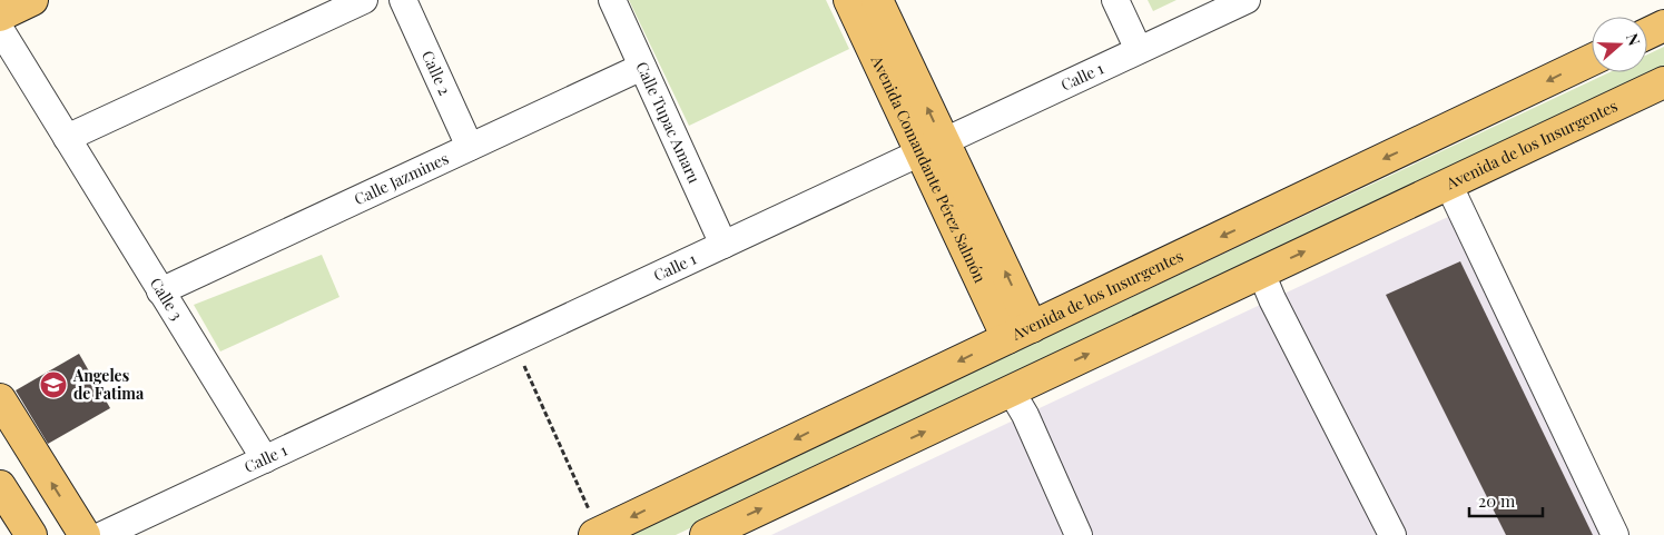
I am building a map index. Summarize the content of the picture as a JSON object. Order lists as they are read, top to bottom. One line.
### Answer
{"streets":{"main road":["Avenida de los Insurgentes","Avenida Comandante Pérez Salmón"],"street":["Calle 2","Calle 1","Calle Tupac Amaru","Calle Jazmines","Calle 3"]},"crossings":[["Calle 2","Calle Jazmines"],["Calle 1","Calle Tupac Amaru"],["Calle 1","Avenida Comandante Pérez Salmón"],["Calle 1","Calle 3"],["Calle Tupac Amaru","Calle Jazmines"],["Avenida de los Insurgentes","Avenida Comandante Pérez Salmón"],["Calle Jazmines","Calle 3"]],"places":{"school or university":["Angeles de Fatima"]},"scale_bar":"20 m","north":"right"}
